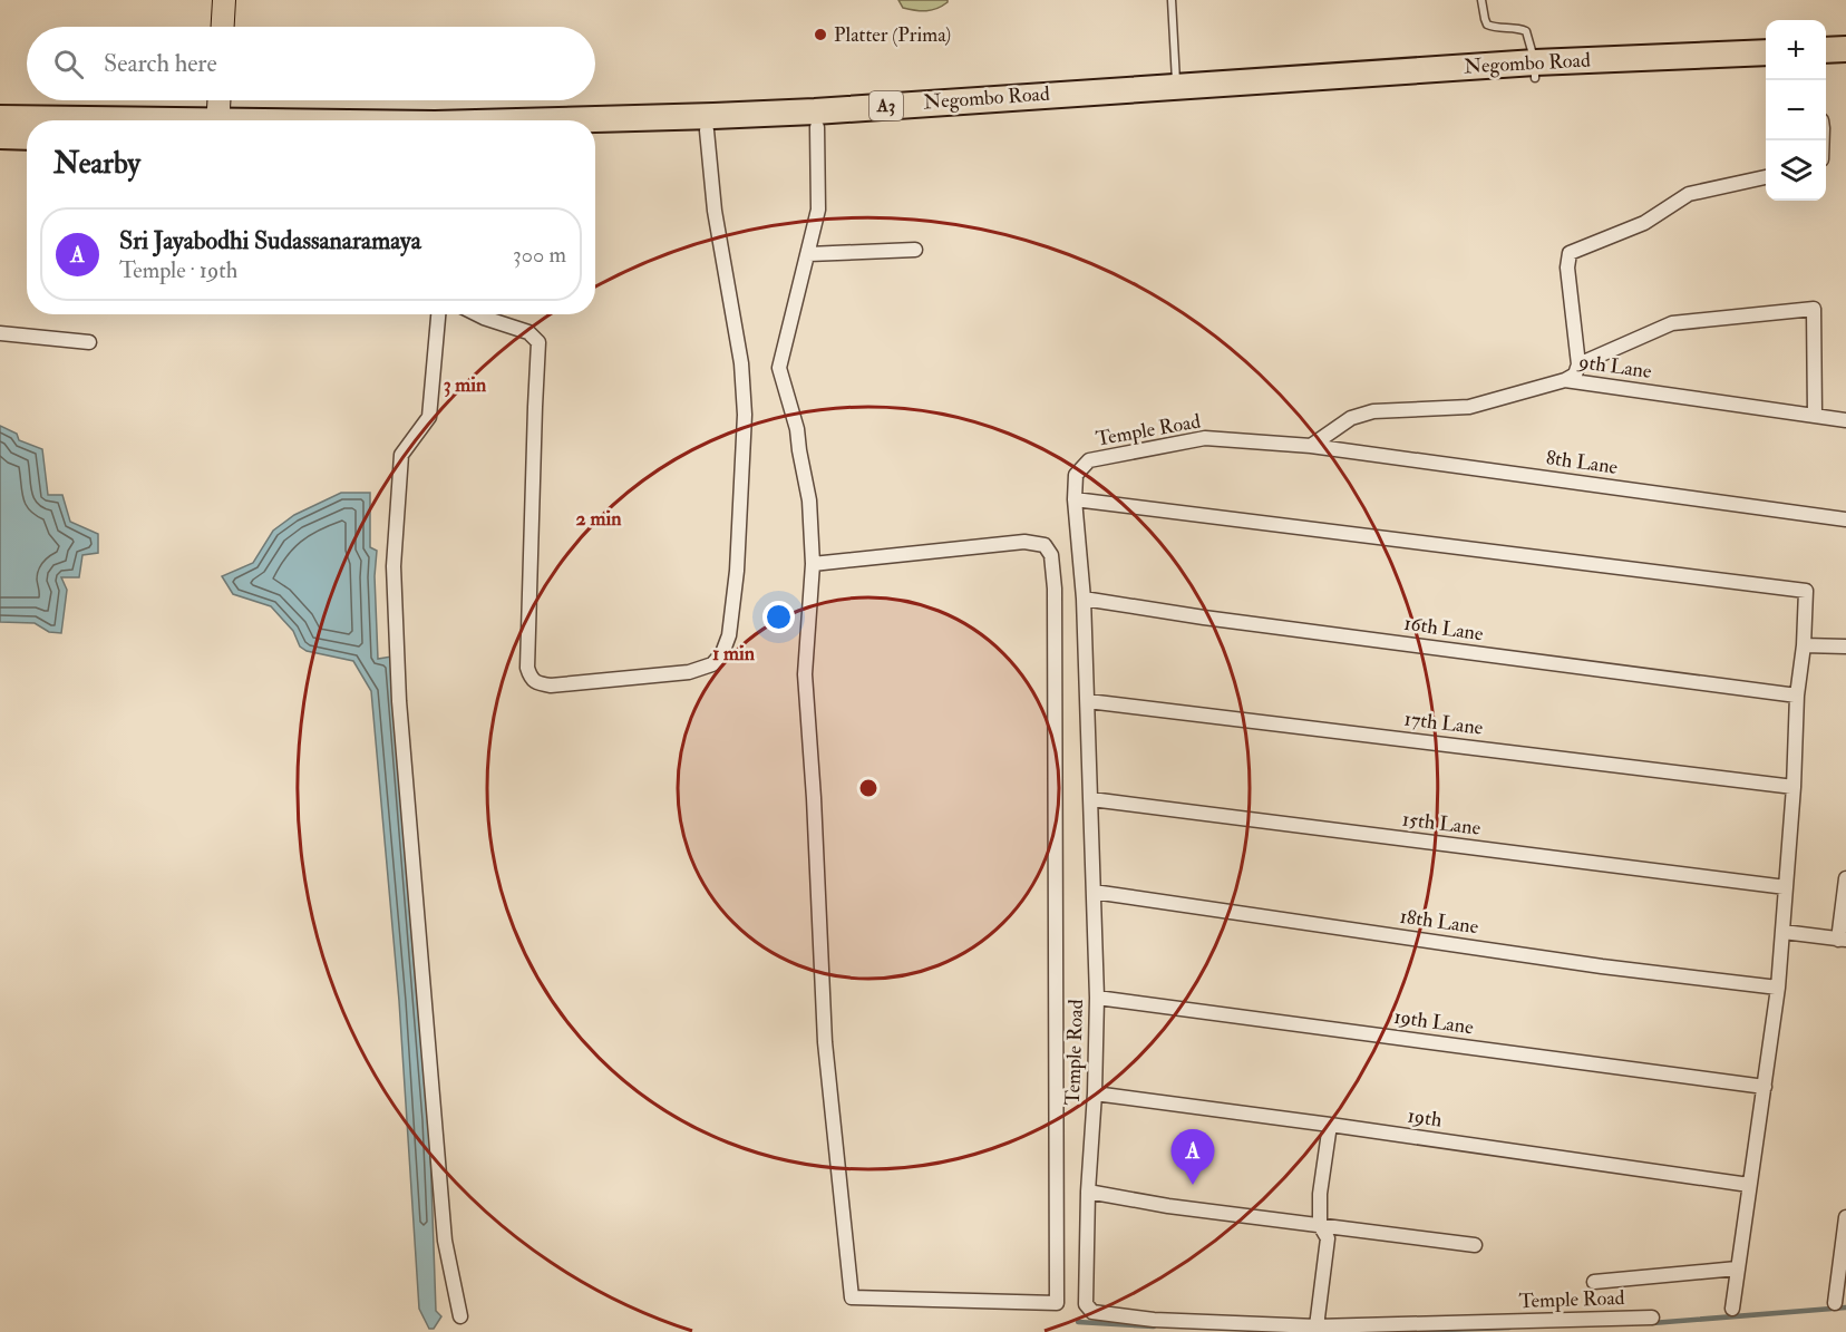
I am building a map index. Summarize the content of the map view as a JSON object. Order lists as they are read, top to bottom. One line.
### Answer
{"streets":{"highway":["Negombo Road","A3"],"street":["9th Lane","Temple Road","8th Lane","16th Lane","17th Lane","15th Lane","18th Lane","19th Lane","19th"]},"crossings":[["9th Lane","Temple Road"],["9th Lane","8th Lane"],["Temple Road","8th Lane"],["Temple Road","16th Lane"],["Temple Road","17th Lane"],["Temple Road","15th Lane"],["Temple Road","18th Lane"],["Temple Road","19th Lane"],["Temple Road","19th"]],"places":["Platter (Prima)"],"page":{"map_buttons":["+","−"],"search":"Search here","heading":"Nearby","list":[{"mark":"A","name":"Sri Jayabodhi Sudassanaramaya","note":"Temple · 19th","value":"300 m"}],"pins":"A"},"rings":["3 min","2 min","1 min"]}
